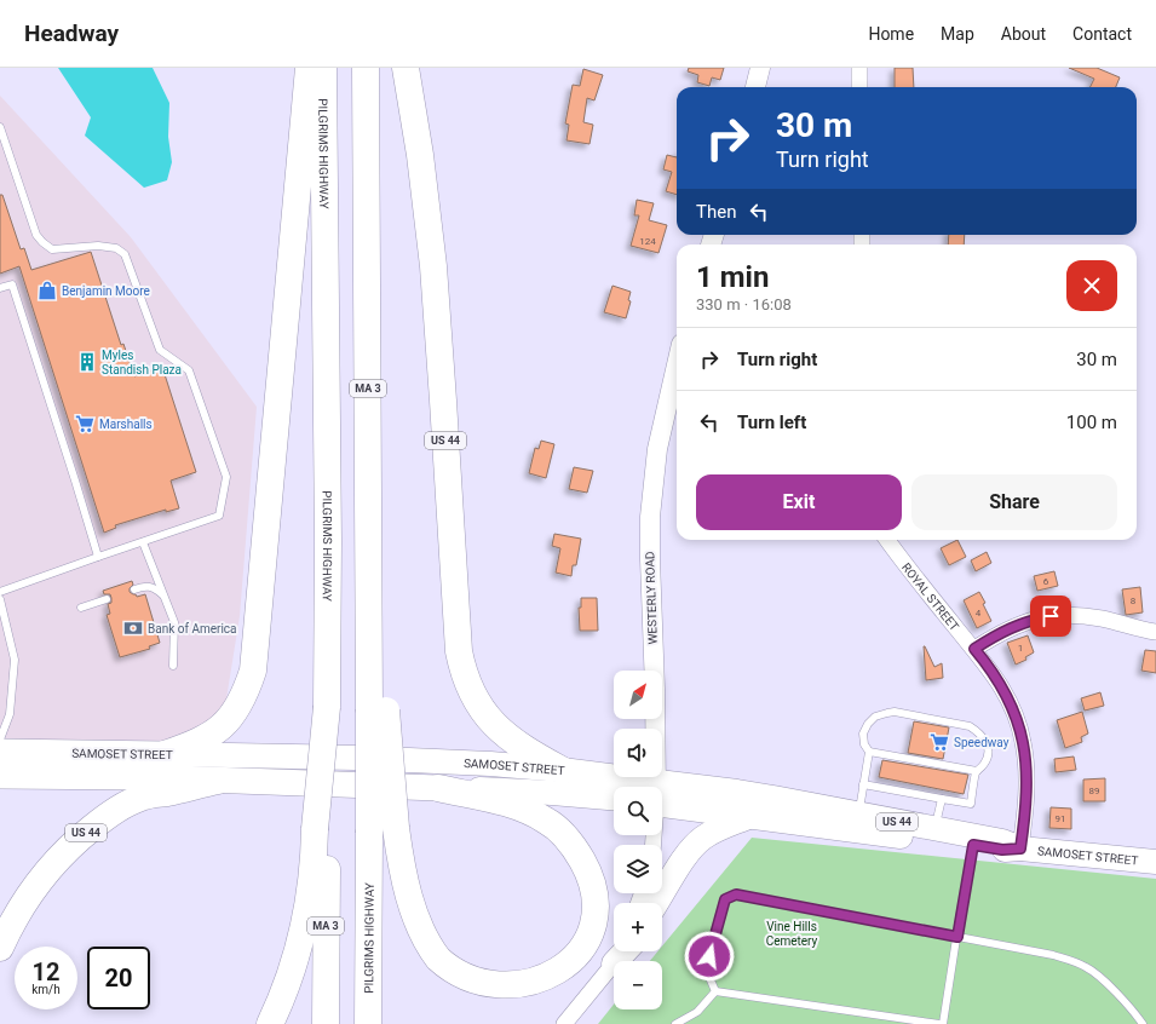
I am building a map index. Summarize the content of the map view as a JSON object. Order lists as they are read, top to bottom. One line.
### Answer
{"streets":{"highway":["PILGRIMS HIGHWAY","MA 3","US 44","SAMOSET STREET"],"street":["ROYAL STREET","WESTERLY ROAD"]},"crossings":[["PILGRIMS HIGHWAY","MA 3"],["US 44","SAMOSET STREET"],["ROYAL STREET","SAMOSET STREET"]],"parks":["Vine Hills Cemetery"],"places":{"shop":["Benjamin Moore"],"building":["Myles Standish Plaza"],"supermarket":["Marshalls","Speedway"],"bank":["Bank of America"]},"house_numbers":["124","6","8","4","1","89","91"],"north":"top right","page":{"header":"Headway","nav":["Home","Map","About","Contact"],"turn":["30 m","Turn right"],"then":"Then","heading":["1 min","330 m · 16:08"],"list":[{"name":"Turn right","value":"30 m"},{"name":"Turn left","value":"100 m"}],"buttons":["Exit","Share"],"map_buttons":["+","−"],"speed":"12 km/h","limit":"20"}}
